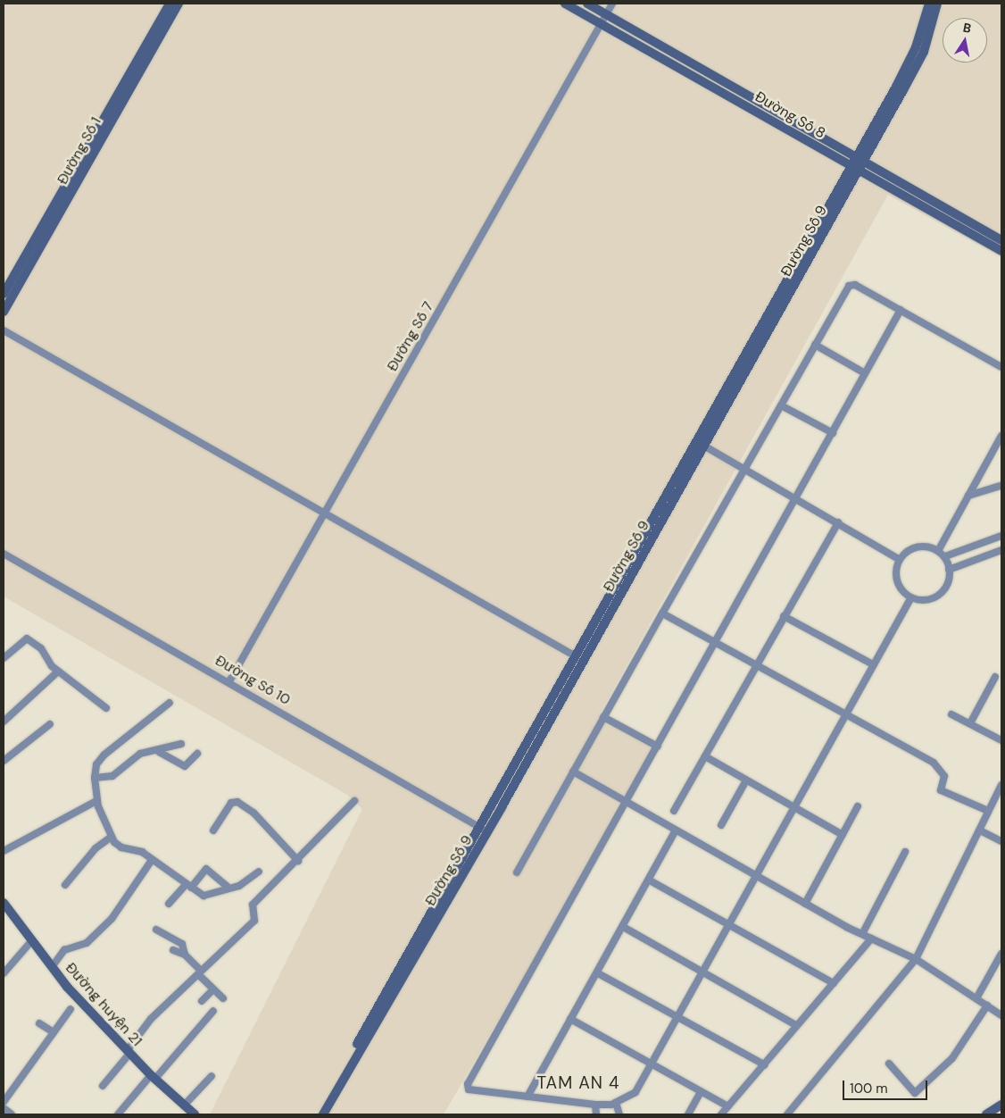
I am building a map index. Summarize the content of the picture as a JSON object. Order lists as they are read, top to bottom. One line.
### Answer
{"streets":{"street":["Đường Số 8","Đường Số 1","Đường Số 9","Đường Số 7","Đường Số 10","Đường huyện 21"]},"crossings":[["Đường Số 8","Đường Số 9"],["Đường Số 8","Đường Số 7"],["Đường Số 9","Đường Số 10"],["Đường Số 7","Đường Số 10"]],"districts":["TAM AN 4"],"scale_bar":"100 m","north":"top"}
